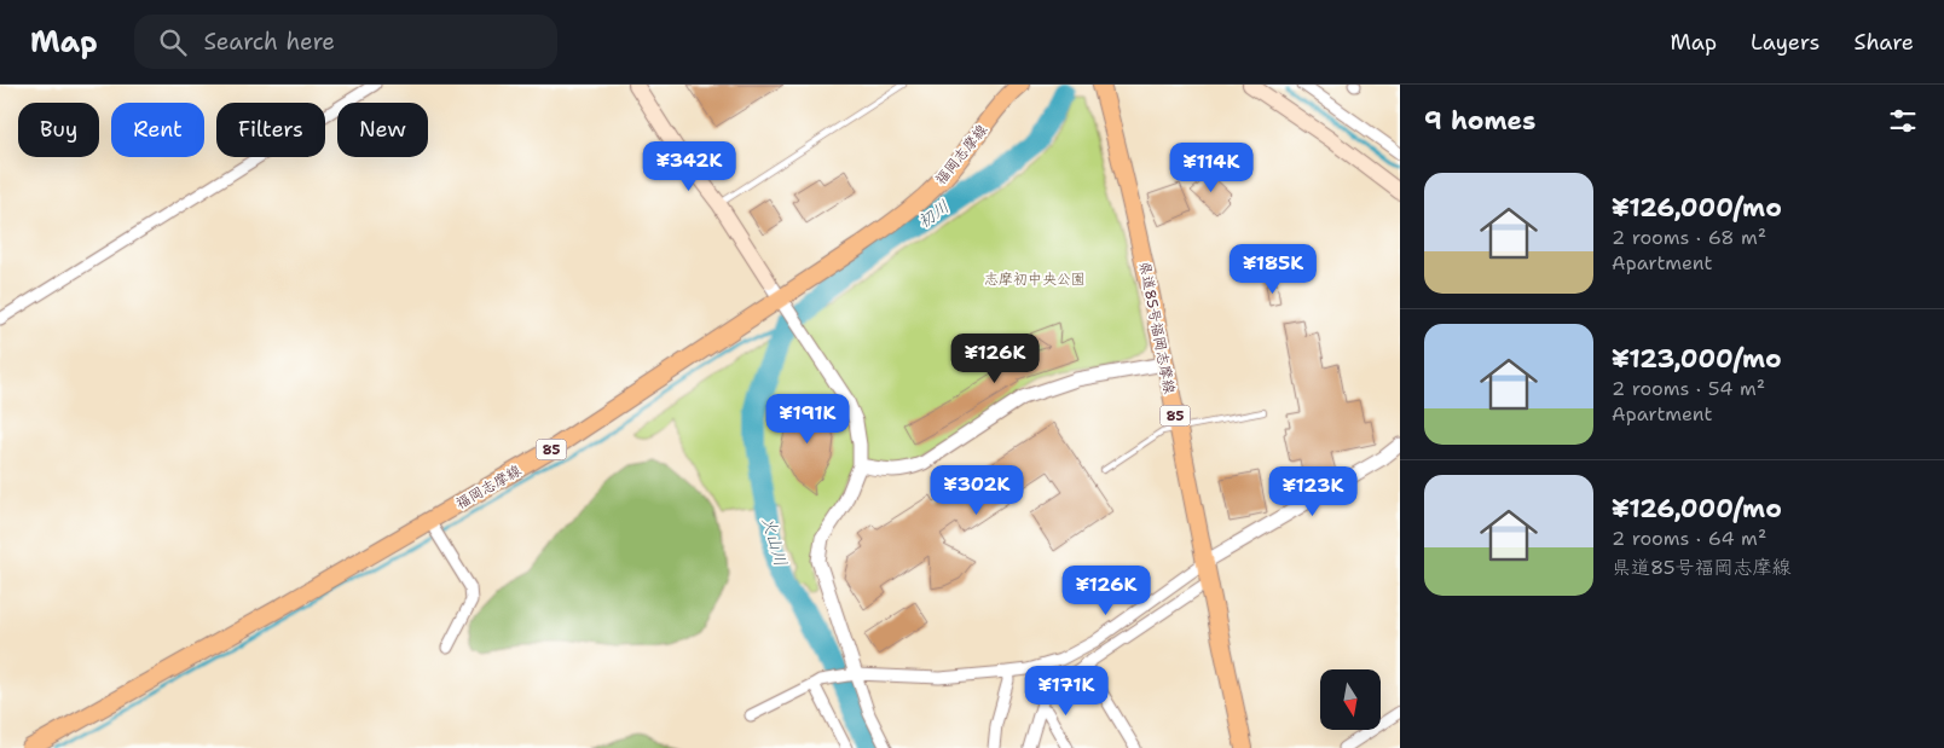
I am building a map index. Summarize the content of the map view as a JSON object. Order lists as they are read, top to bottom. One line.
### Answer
{"streets":{"main road":["福岡志摩線","県道85号福岡志摩線","85"]},"water":["初川","火山川"],"parks":["志摩初中央公園"],"north":"bottom","page":{"header":"Map","search":"Search here","nav":["Map","Layers","Share"],"heading":"9 homes","chip":["Buy","Rent","Filters","New"],"price":["¥342K","¥114K","¥185K","¥126K","¥191K","¥302K","¥123K","¥126K","¥171K"],"list":[{"name":"¥126,000/mo","note":"2 rooms · 68 m² · Apartment"},{"name":"¥123,000/mo","note":"2 rooms · 54 m² · Apartment"},{"name":"¥126,000/mo","note":"2 rooms · 64 m² · 県道85号福岡志摩線"}]}}
